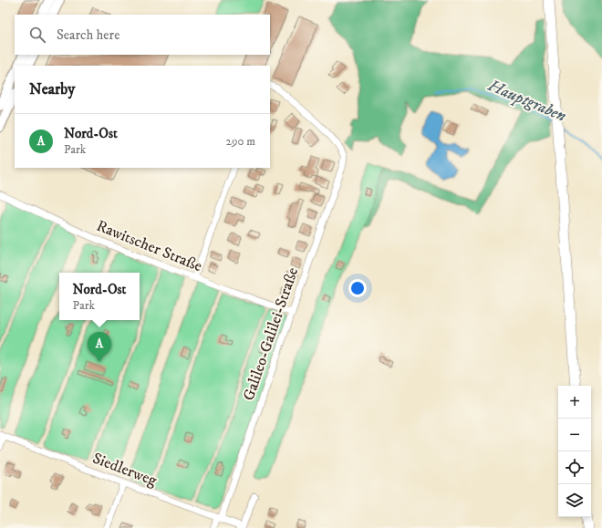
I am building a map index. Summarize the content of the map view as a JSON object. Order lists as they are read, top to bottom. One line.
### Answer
{"streets":{"street":["Rawitscher Straße","Galileo-Galilei-Straße","Siedlerweg"]},"crossings":[["Rawitscher Straße","Galileo-Galilei-Straße"],["Galileo-Galilei-Straße","Siedlerweg"]],"water":["Hauptgraben"],"page":{"search":"Search here","heading":"Nearby","list":[{"mark":"A","name":"Nord-Ost","note":"Park","value":"290 m"}],"popup":["Nord-Ost","Park"],"pins":"A","map_buttons":["+","−"]}}
